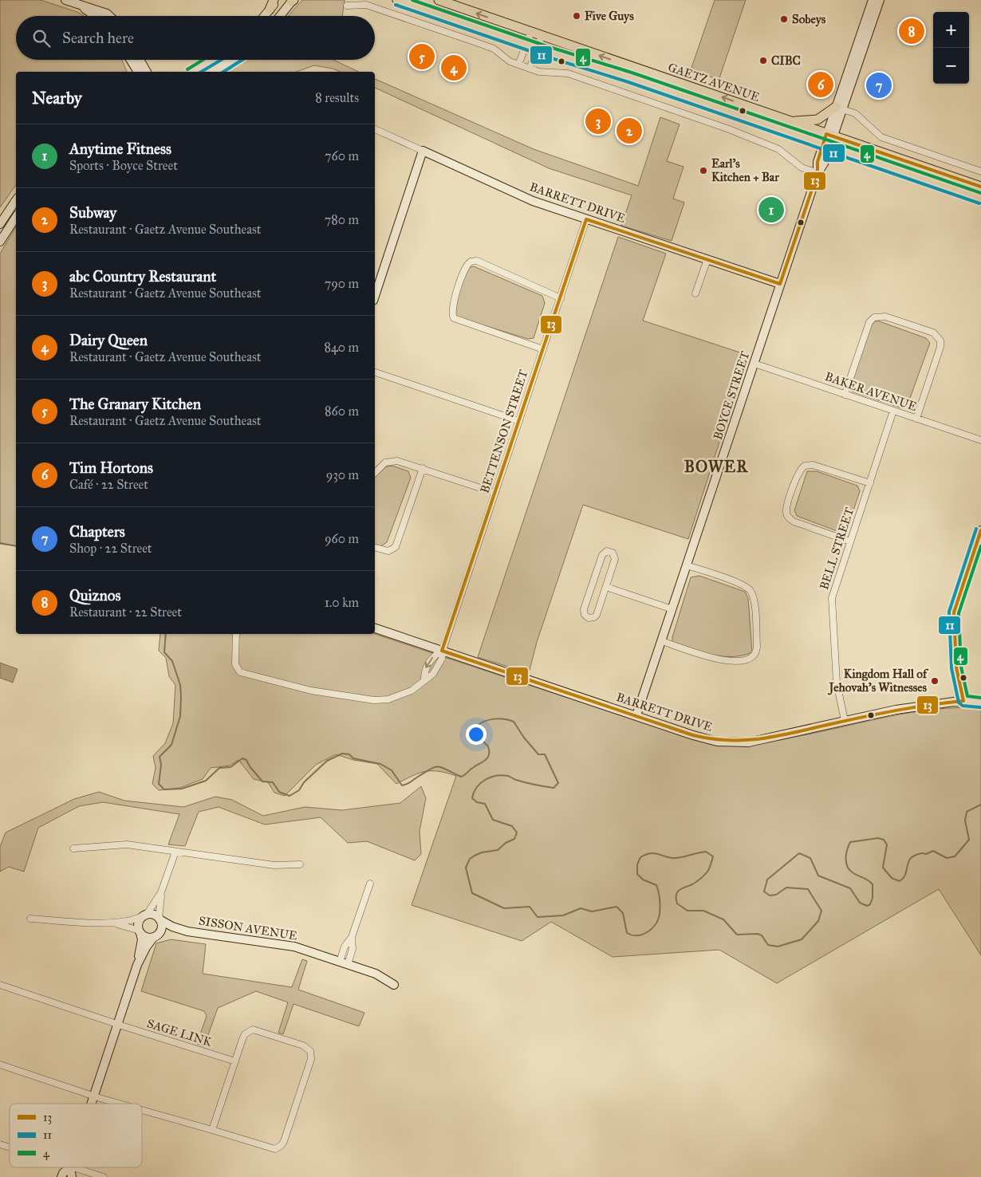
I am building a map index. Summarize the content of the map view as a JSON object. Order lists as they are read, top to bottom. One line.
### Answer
{"streets":{"main road":["GAETZ AVENUE"],"street":["BARRETT DRIVE","BAKER AVENUE","BOYCE STREET","BETTENSON STREET","BELL STREET","SISSON AVENUE","SAGE LINK"]},"crossings":[["GAETZ AVENUE","BOYCE STREET"],["BARRETT DRIVE","BOYCE STREET"],["BARRETT DRIVE","BETTENSON STREET"],["BARRETT DRIVE","BELL STREET"],["BAKER AVENUE","BOYCE STREET"],["BAKER AVENUE","BELL STREET"]],"districts":["BOWER"],"places":["Five Guys","Sobeys","CIBC","Earl's Kitchen + Bar","Kingdom Hall of Jehovah's Witnesses"],"lines":["transit line 4","transit line 11","transit line 13"],"legend":["13","11","4"],"page":{"map_buttons":["+","−"],"search":"Search here","pins":["8","5","4","6","7","3","2","1"],"heading":["Nearby","8 results"],"list":[{"mark":"1","name":"Anytime Fitness","note":"Sports · Boyce Street","value":"760 m"},{"mark":"2","name":"Subway","note":"Restaurant · Gaetz Avenue Southeast","value":"780 m"},{"mark":"3","name":"abc Country Restaurant","note":"Restaurant · Gaetz Avenue Southeast","value":"790 m"},{"mark":"4","name":"Dairy Queen","note":"Restaurant · Gaetz Avenue Southeast","value":"840 m"},{"mark":"5","name":"The Granary Kitchen","note":"Restaurant · Gaetz Avenue Southeast","value":"860 m"},{"mark":"6","name":"Tim Hortons","note":"Café · 22 Street","value":"930 m"},{"mark":"7","name":"Chapters","note":"Shop · 22 Street","value":"960 m"},{"mark":"8","name":"Quiznos","note":"Restaurant · 22 Street","value":"1.0 km"}]}}
